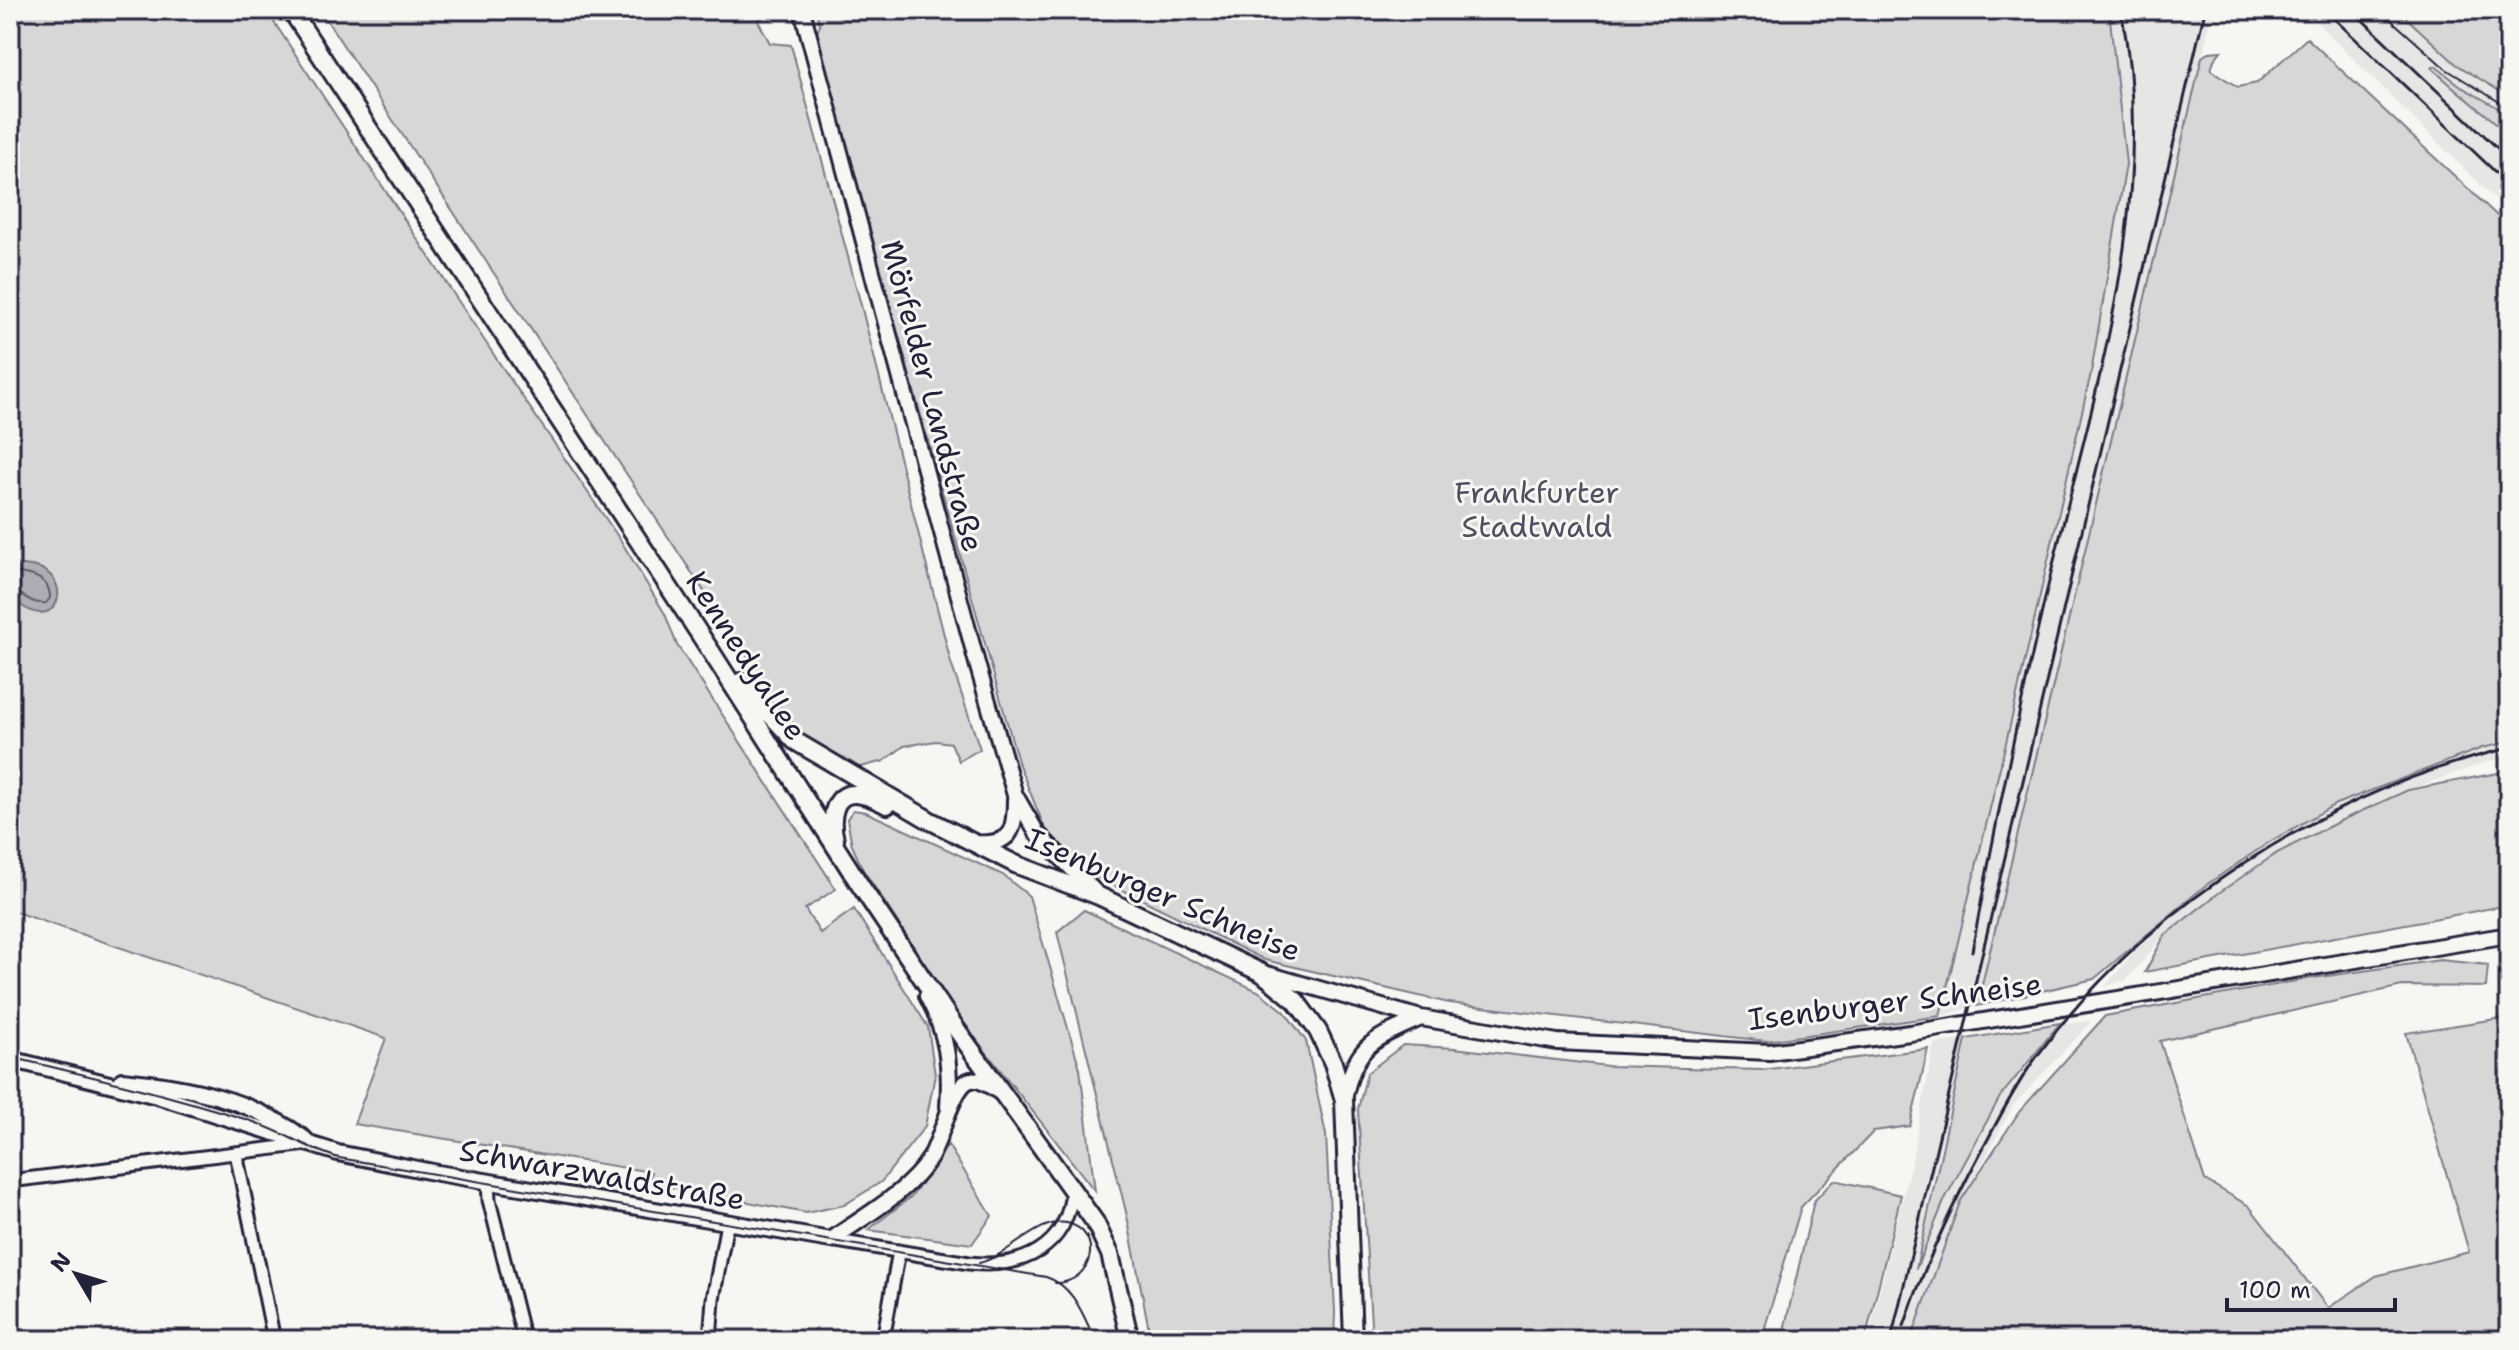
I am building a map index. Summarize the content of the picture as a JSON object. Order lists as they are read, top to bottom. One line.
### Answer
{"streets":{"main road":["Mörfelder Landstraße","Kennedyallee","Isenburger Schneise","Schwarzwaldstraße"]},"crossings":[["Mörfelder Landstraße","Isenburger Schneise"],["Kennedyallee","Isenburger Schneise"],["Kennedyallee","Schwarzwaldstraße"]],"parks":["Frankfurter Stadtwald"],"scale_bar":"100 m","north":"top left"}
